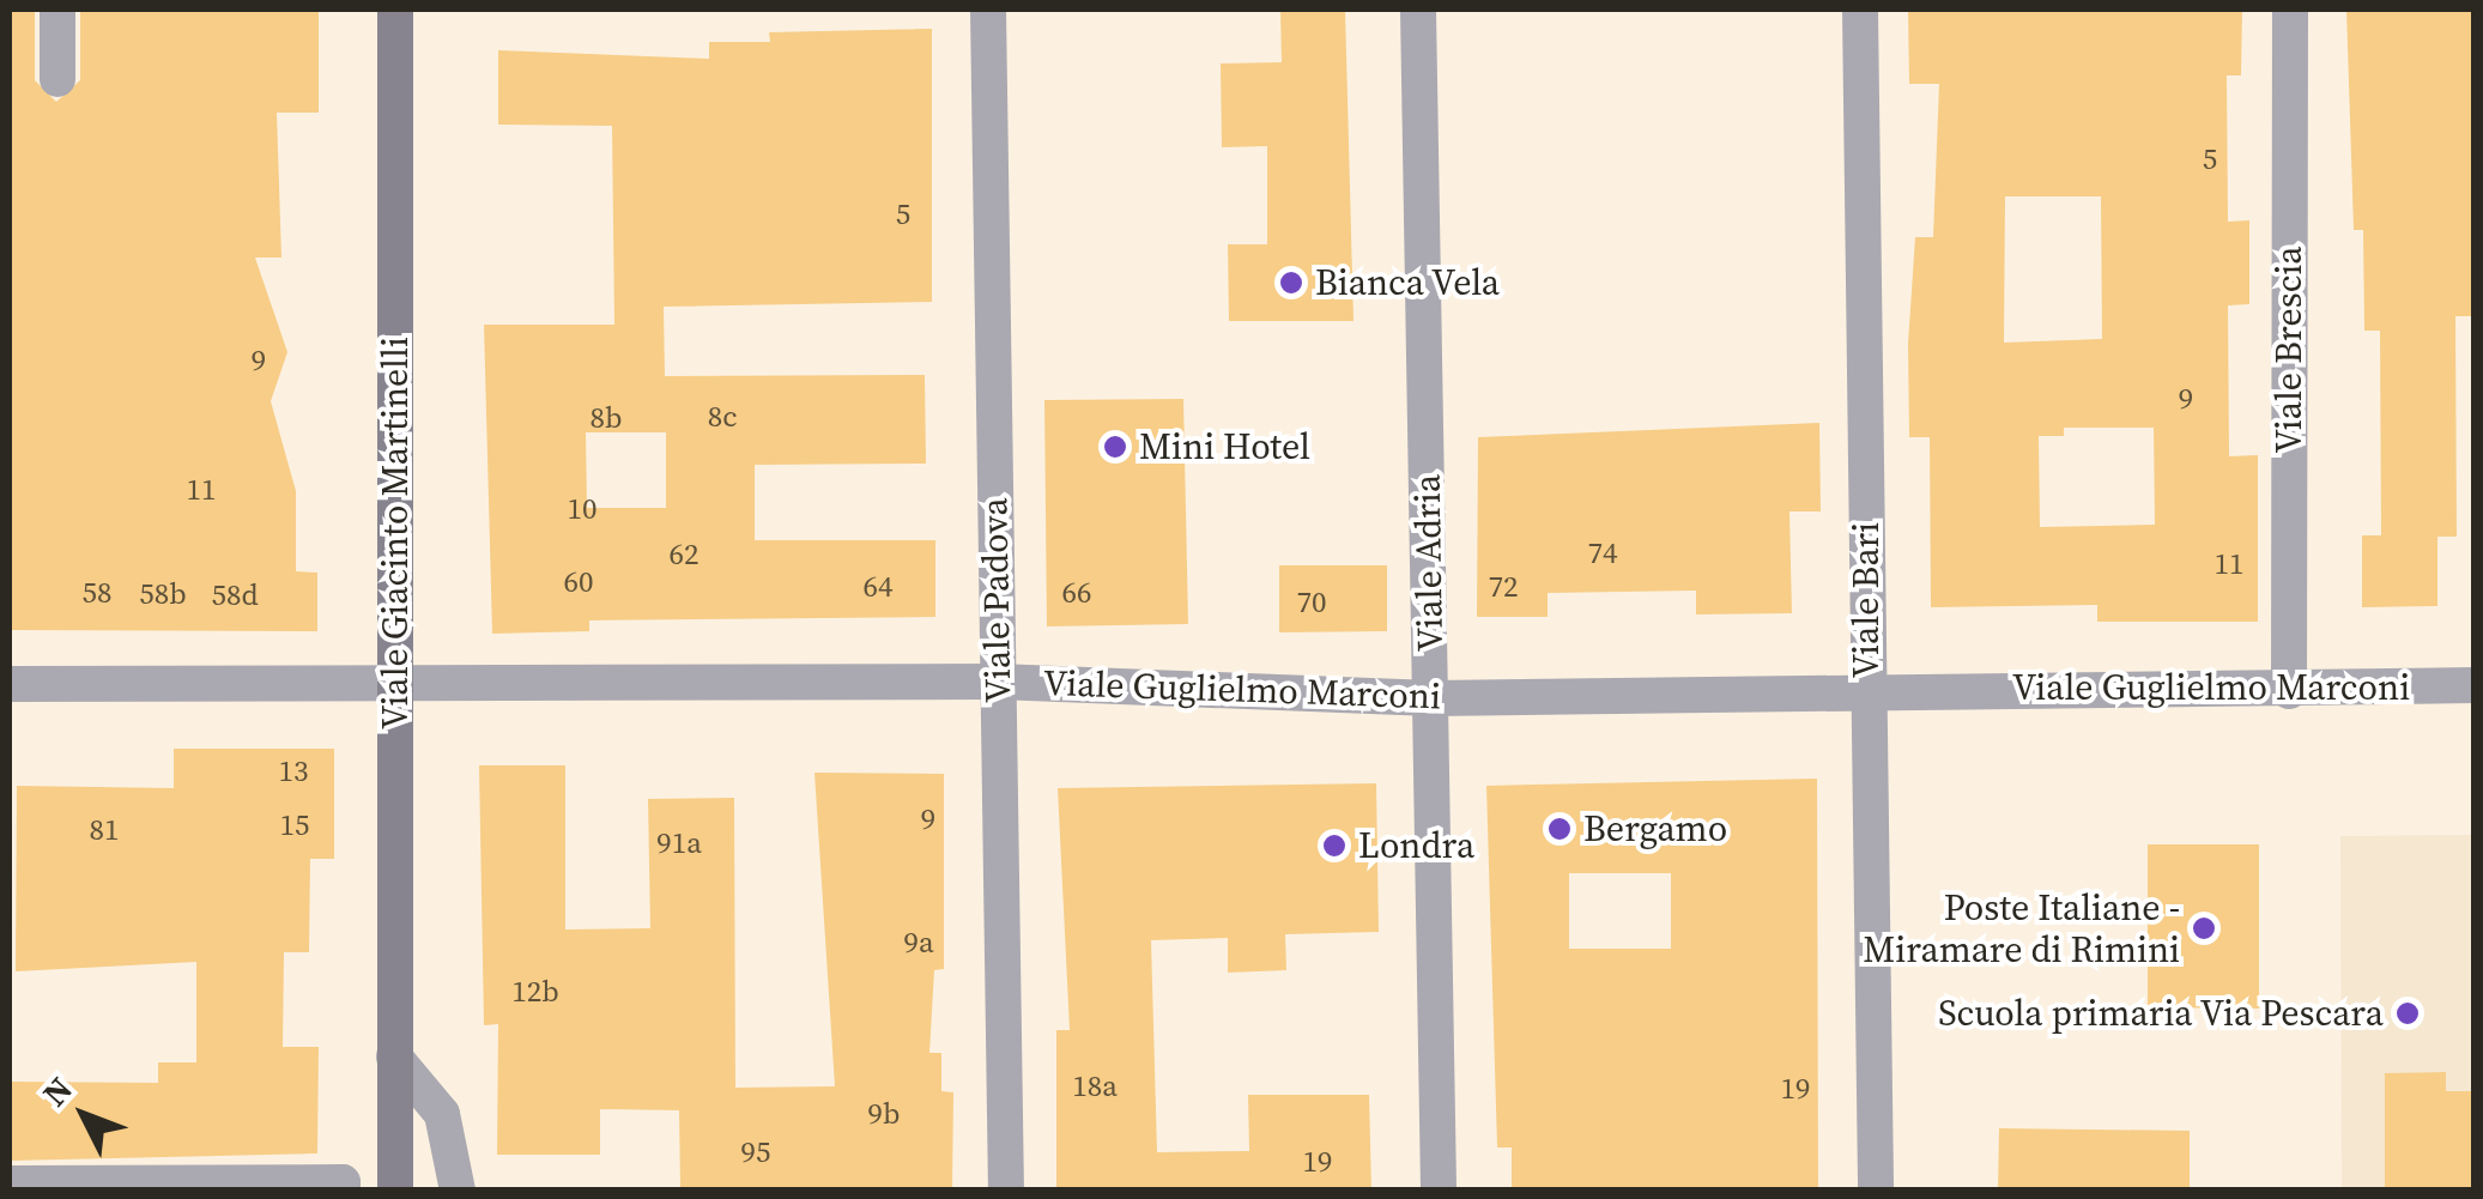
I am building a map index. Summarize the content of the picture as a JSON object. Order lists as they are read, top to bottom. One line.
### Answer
{"streets":{"street":["Viale Brescia","Viale Giacinto Martinelli","Viale Adria","Viale Padova","Viale Bari","Viale Guglielmo Marconi"]},"crossings":[["Viale Brescia","Viale Guglielmo Marconi"],["Viale Giacinto Martinelli","Viale Guglielmo Marconi"],["Viale Adria","Viale Guglielmo Marconi"],["Viale Padova","Viale Guglielmo Marconi"],["Viale Bari","Viale Guglielmo Marconi"]],"places":["Bianca Vela","Mini Hotel","Bergamo","Londra","Poste Italiane - Miramare di Rimini","Scuola primaria Via Pescara"],"house_numbers":["5","5","9","9","8c","8b","11","10","74","62","11","60","64","72","58","66","58b","58d","70","13","9","15","81","91a","9a","12b","18a","19","9b","95","19"],"north":"top left"}
